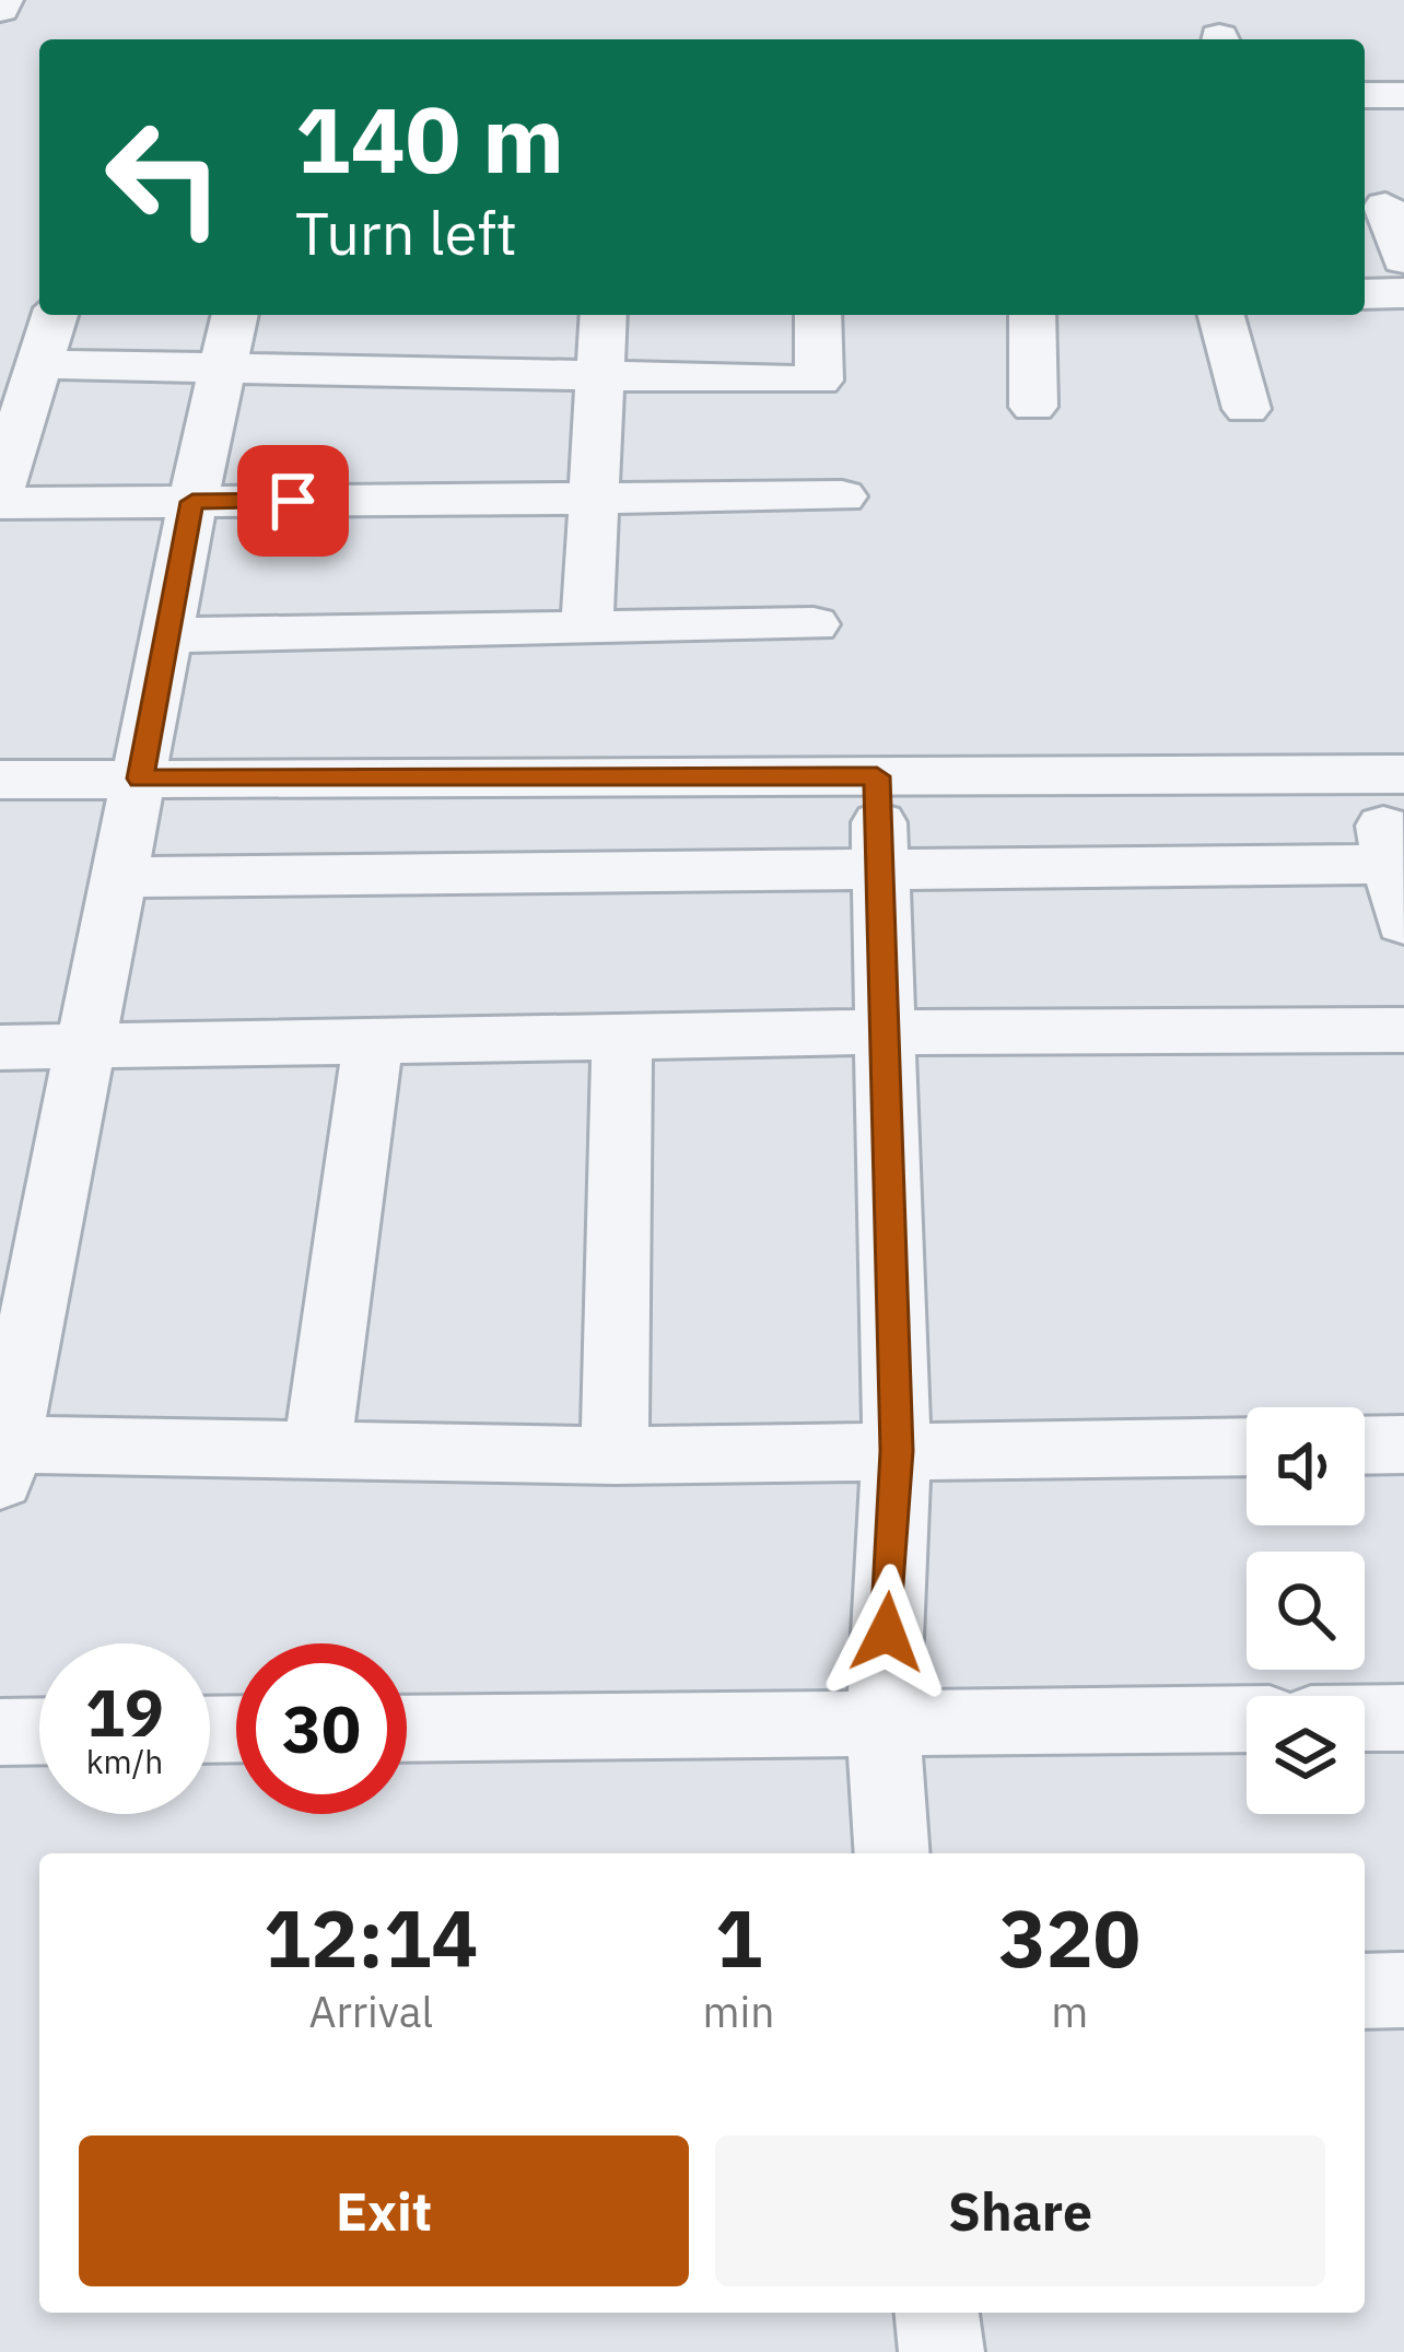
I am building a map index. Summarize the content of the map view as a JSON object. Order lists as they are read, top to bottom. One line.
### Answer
{"page":{"turn":["140 m","Turn left"],"speed":"19 km/h","limit":"30","eta":["12:14","Arrival","1","min","320","m"],"buttons":["Exit","Share"]}}
